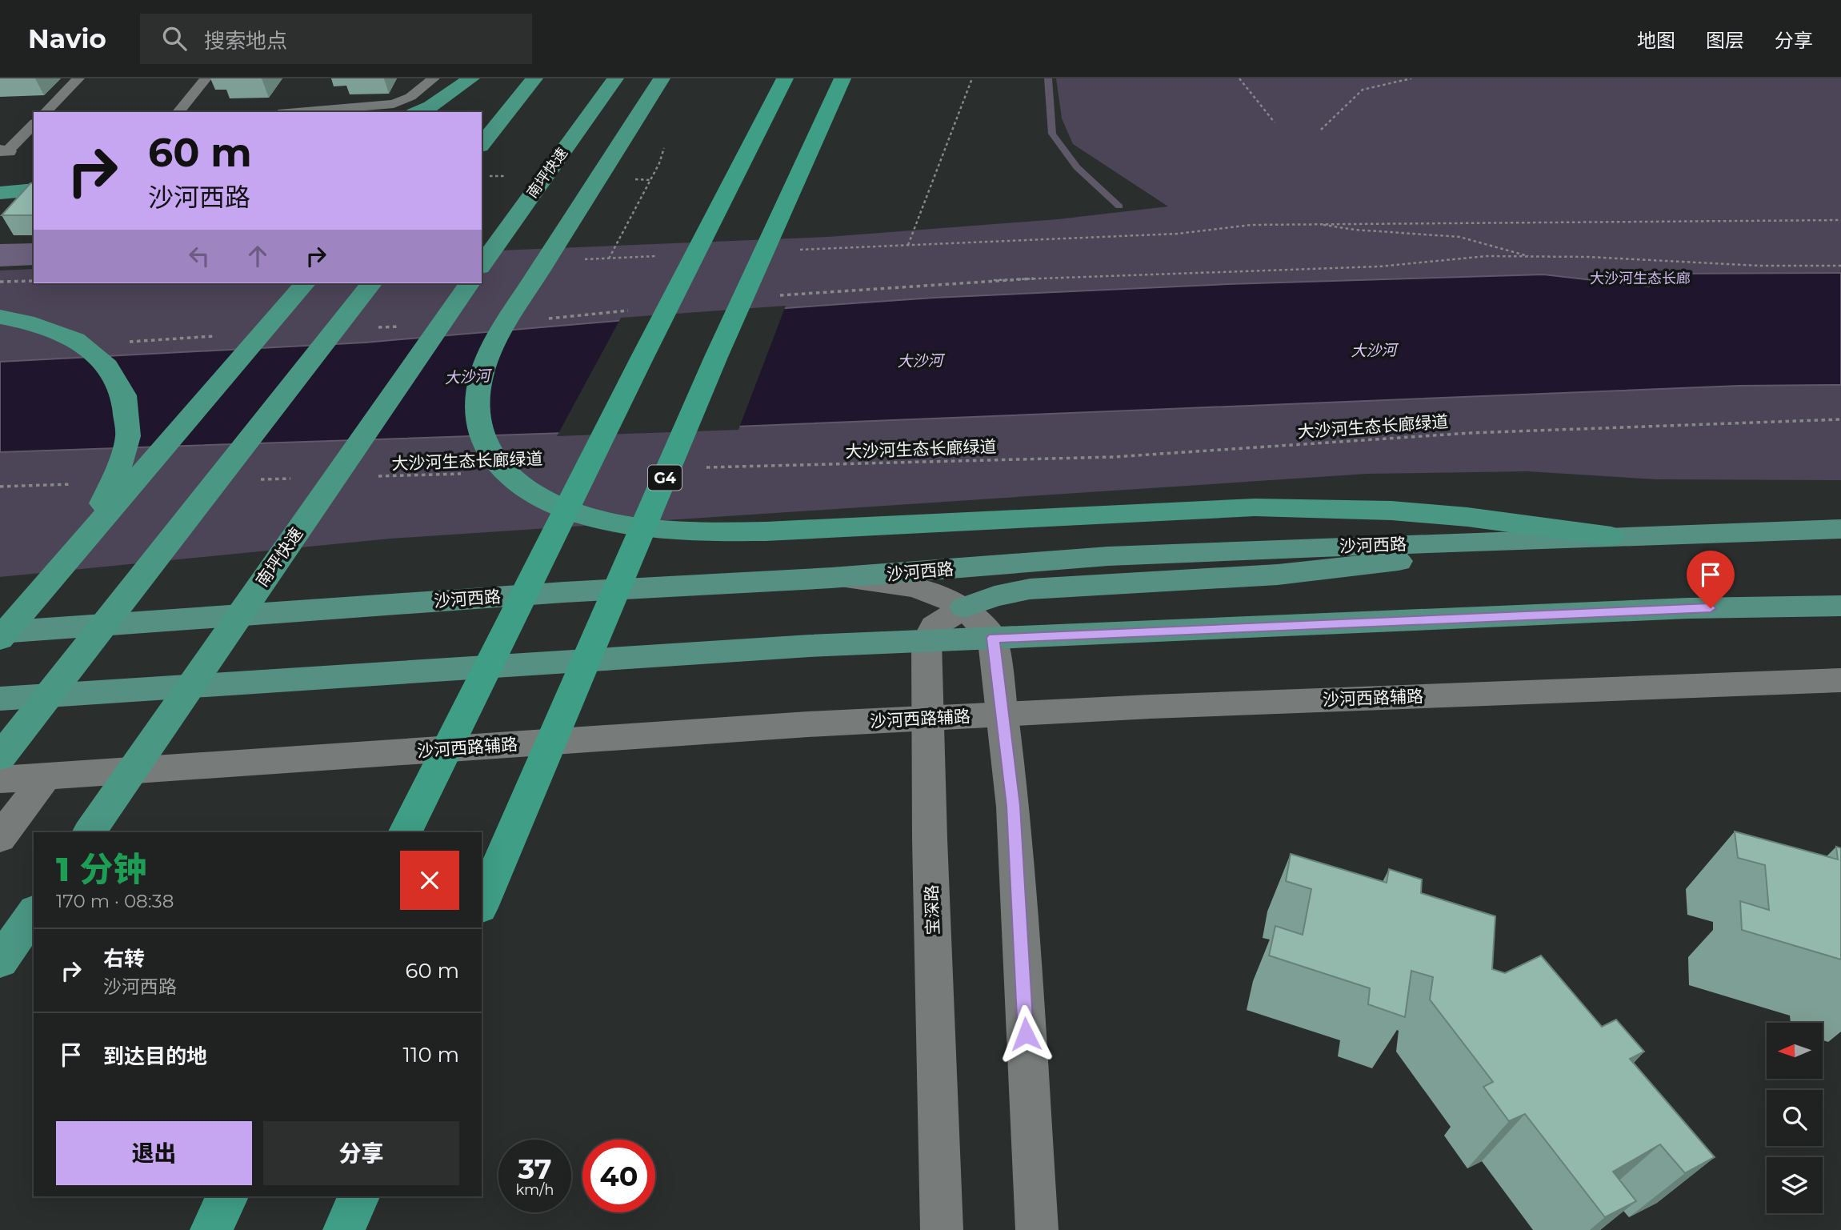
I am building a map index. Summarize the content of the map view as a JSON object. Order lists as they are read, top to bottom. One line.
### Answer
{"streets":{"highway":["南坪快速","G4"],"main road":["沙河西路","沙河西路辅路","宝深路"],"path":["大沙河生态长廊绿道"]},"crossings":[["沙河西路辅路","宝深路"]],"water":["大沙河"],"parks":["大沙河生态长廊"],"north":"left","page":{"header":"Navio","search":"搜索地点","nav":["地图","图层","分享"],"turn":["60 m","沙河西路"],"heading":["1 分钟","170 m · 08:38"],"list":[{"name":"右转","note":"沙河西路","value":"60 m"},{"name":"到达目的地","value":"110 m"}],"buttons":["退出","分享"],"speed":"37 km/h","limit":"40"}}
